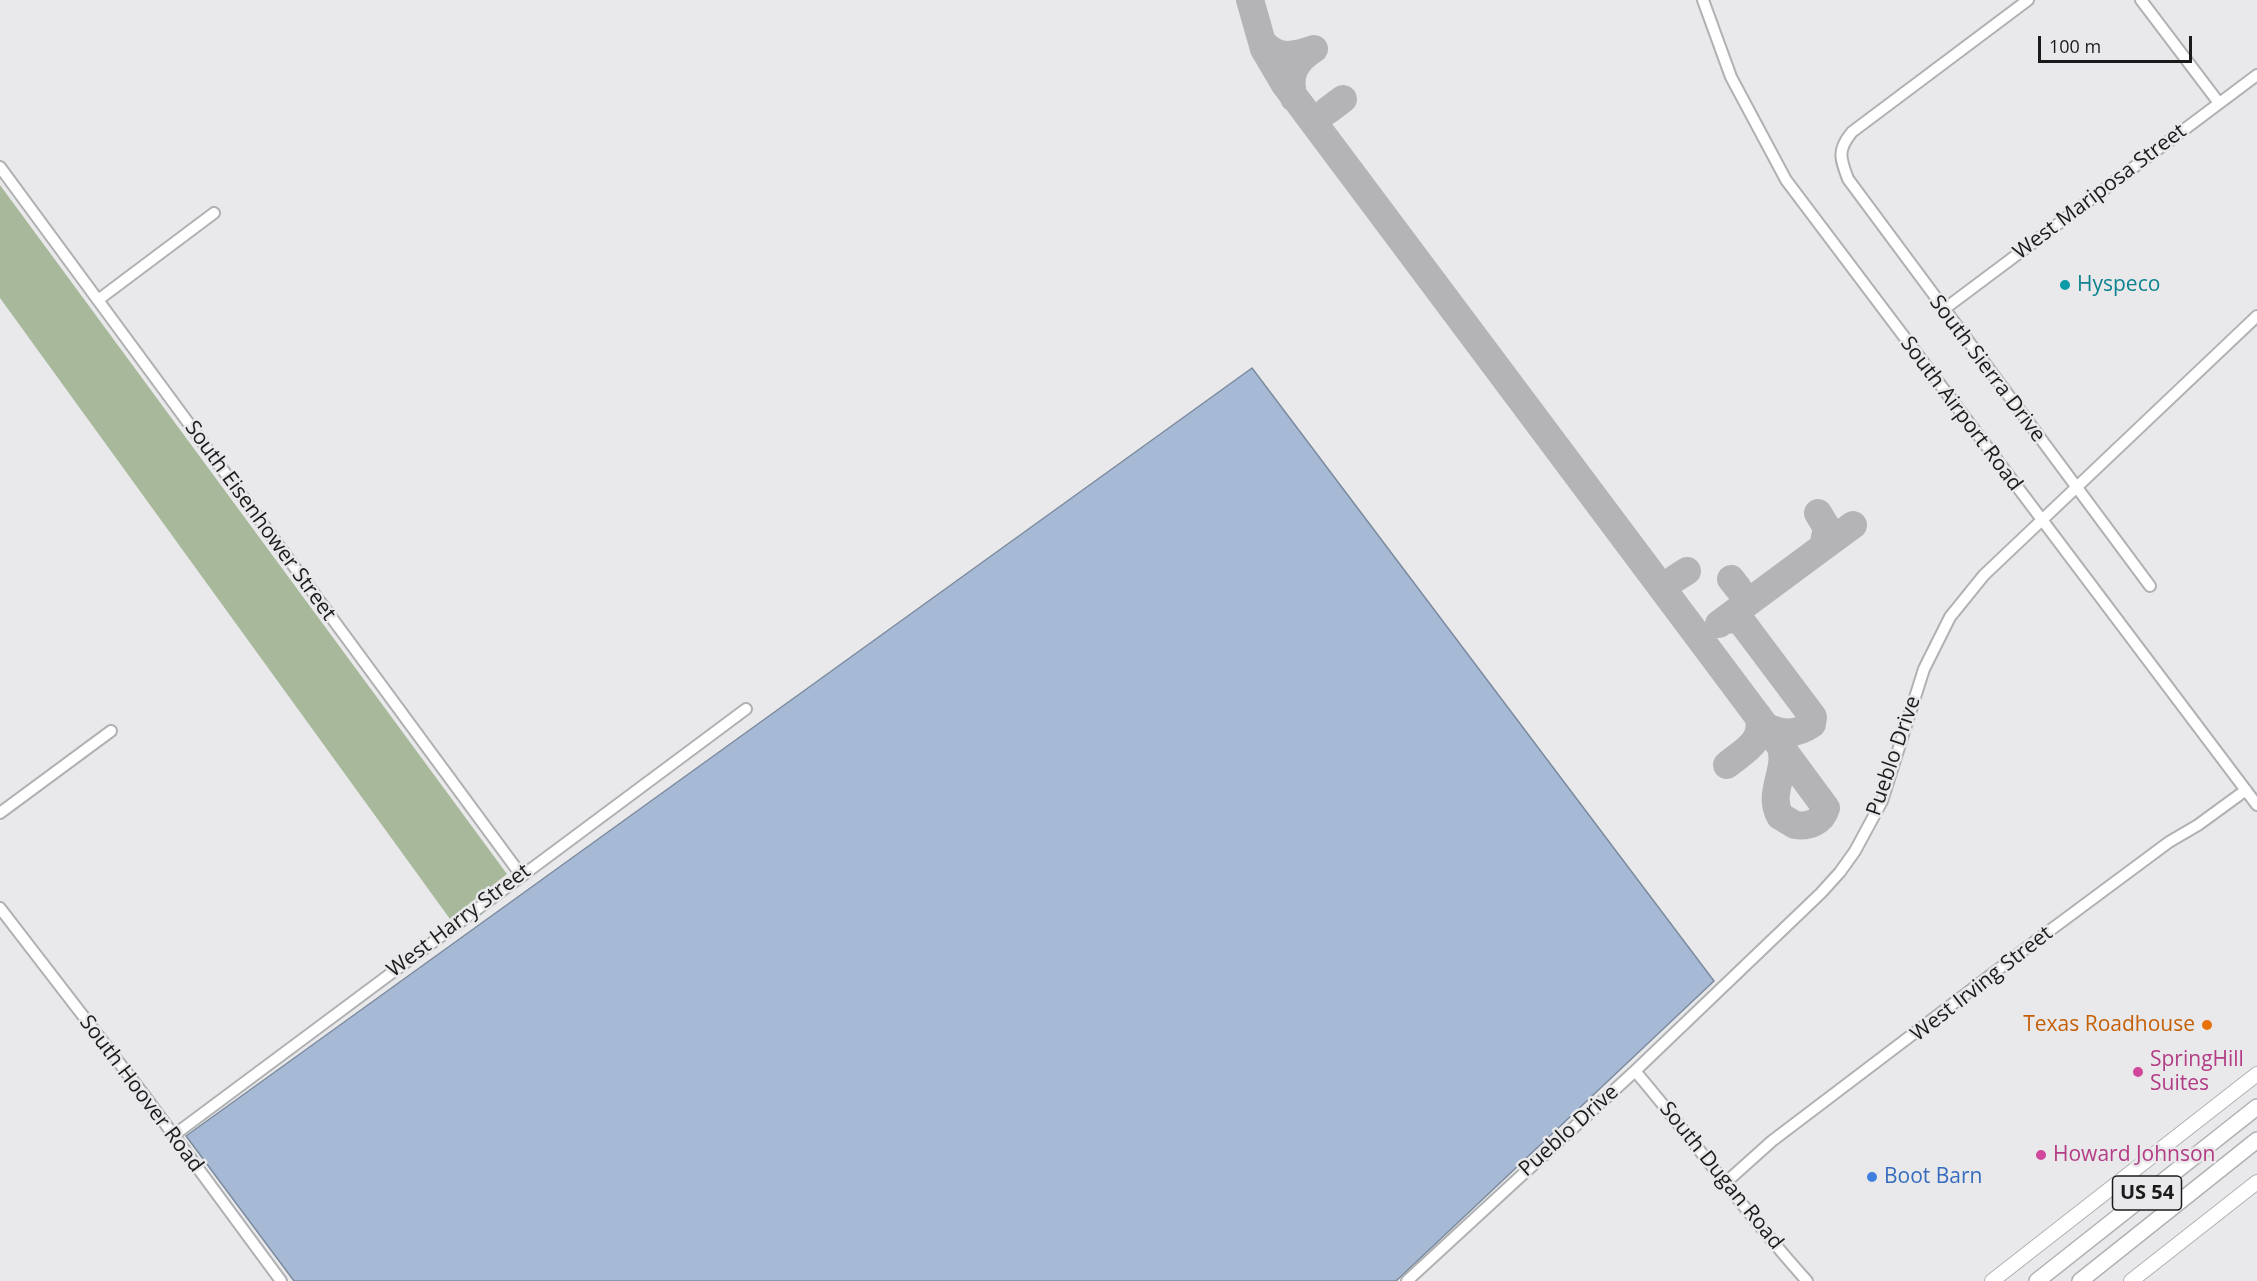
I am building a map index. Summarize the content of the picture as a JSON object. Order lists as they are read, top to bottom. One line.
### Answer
{"streets":{"highway":["US 54"],"street":["West Mariposa Street","South Sierra Drive","South Airport Road","South Eisenhower Street","Pueblo Drive","West Harry Street","West Irving Street","South Hoover Road","South Dugan Road"]},"crossings":[["West Mariposa Street","South Sierra Drive"],["South Sierra Drive","Pueblo Drive"],["South Airport Road","Pueblo Drive"],["South Airport Road","West Irving Street"],["South Eisenhower Street","West Harry Street"],["Pueblo Drive","South Dugan Road"],["West Harry Street","South Hoover Road"],["West Irving Street","South Dugan Road"]],"places":["Hyspeco","Texas Roadhouse","SpringHill Suites","Howard Johnson","Boot Barn"],"scale_bar":"100 m"}
